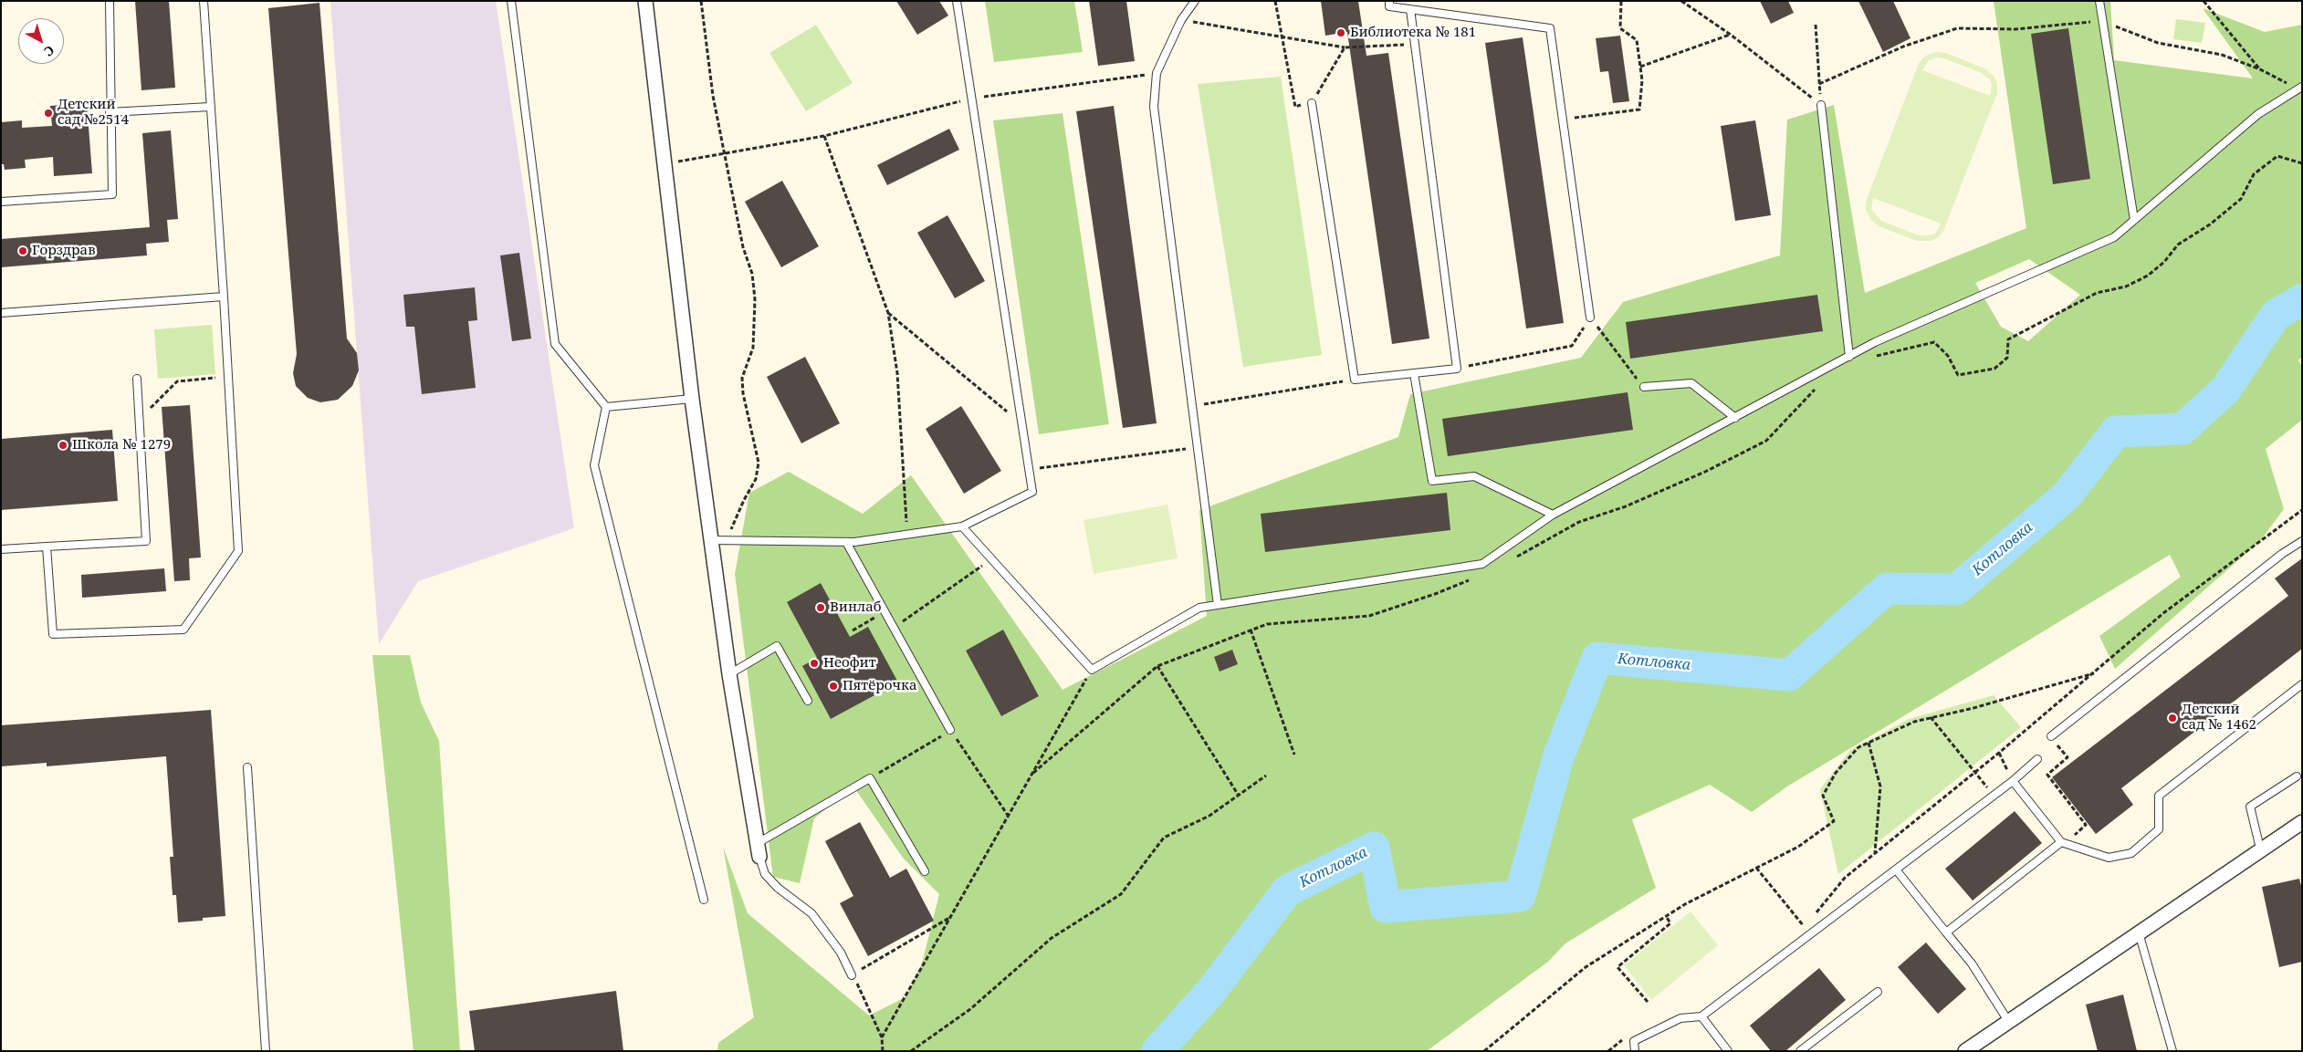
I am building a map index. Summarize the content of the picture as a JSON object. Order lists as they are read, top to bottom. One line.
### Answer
{"water":["Котловка"],"places":["Библиотека № 181","Детский сад №2514","Горздрав","Школа № 1279","Винлаб","Неофит","Пятёрочка","Детский сад № 1462"],"north":"bottom right"}
